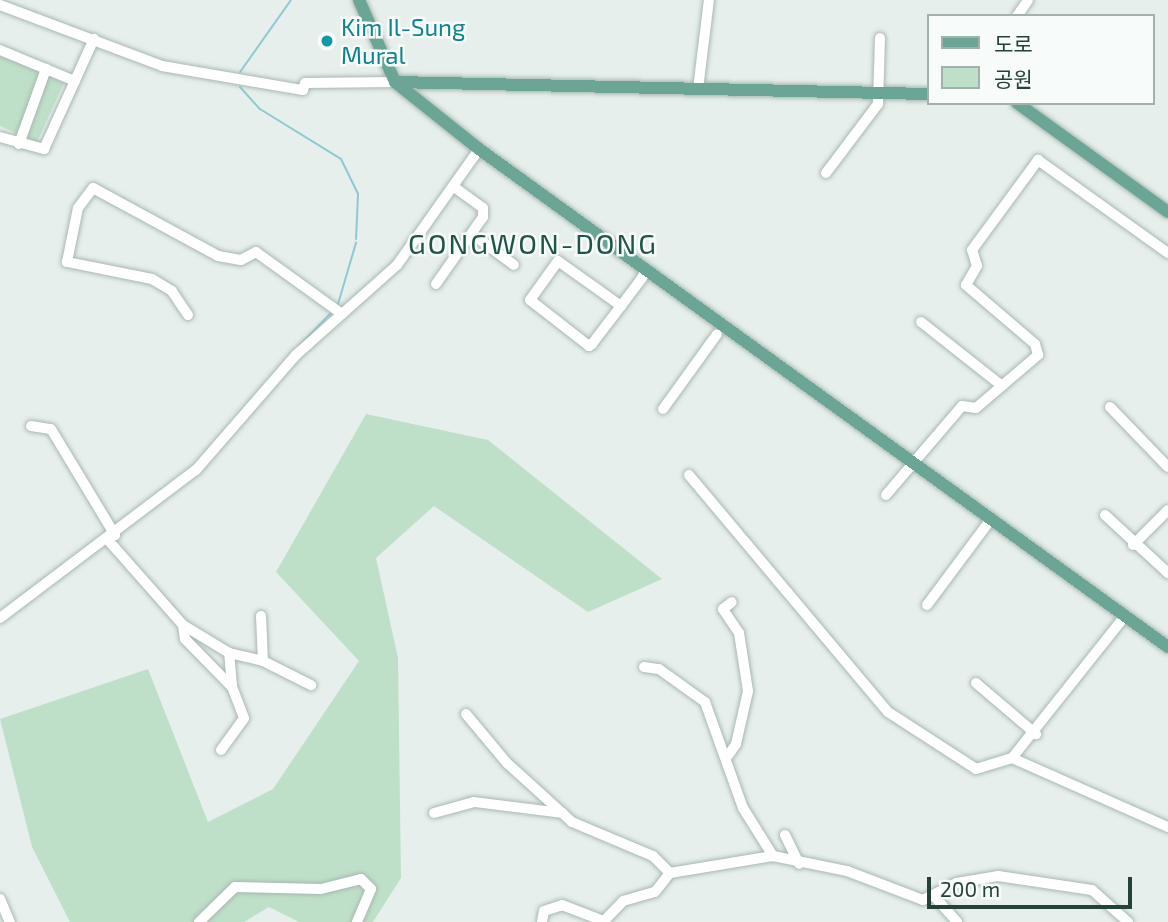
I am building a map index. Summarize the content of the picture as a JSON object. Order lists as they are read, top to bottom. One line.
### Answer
{"districts":["GONGWON-DONG"],"places":["Kim Il-Sung Mural"],"legend":["도로","공원"],"scale_bar":"200 m"}
